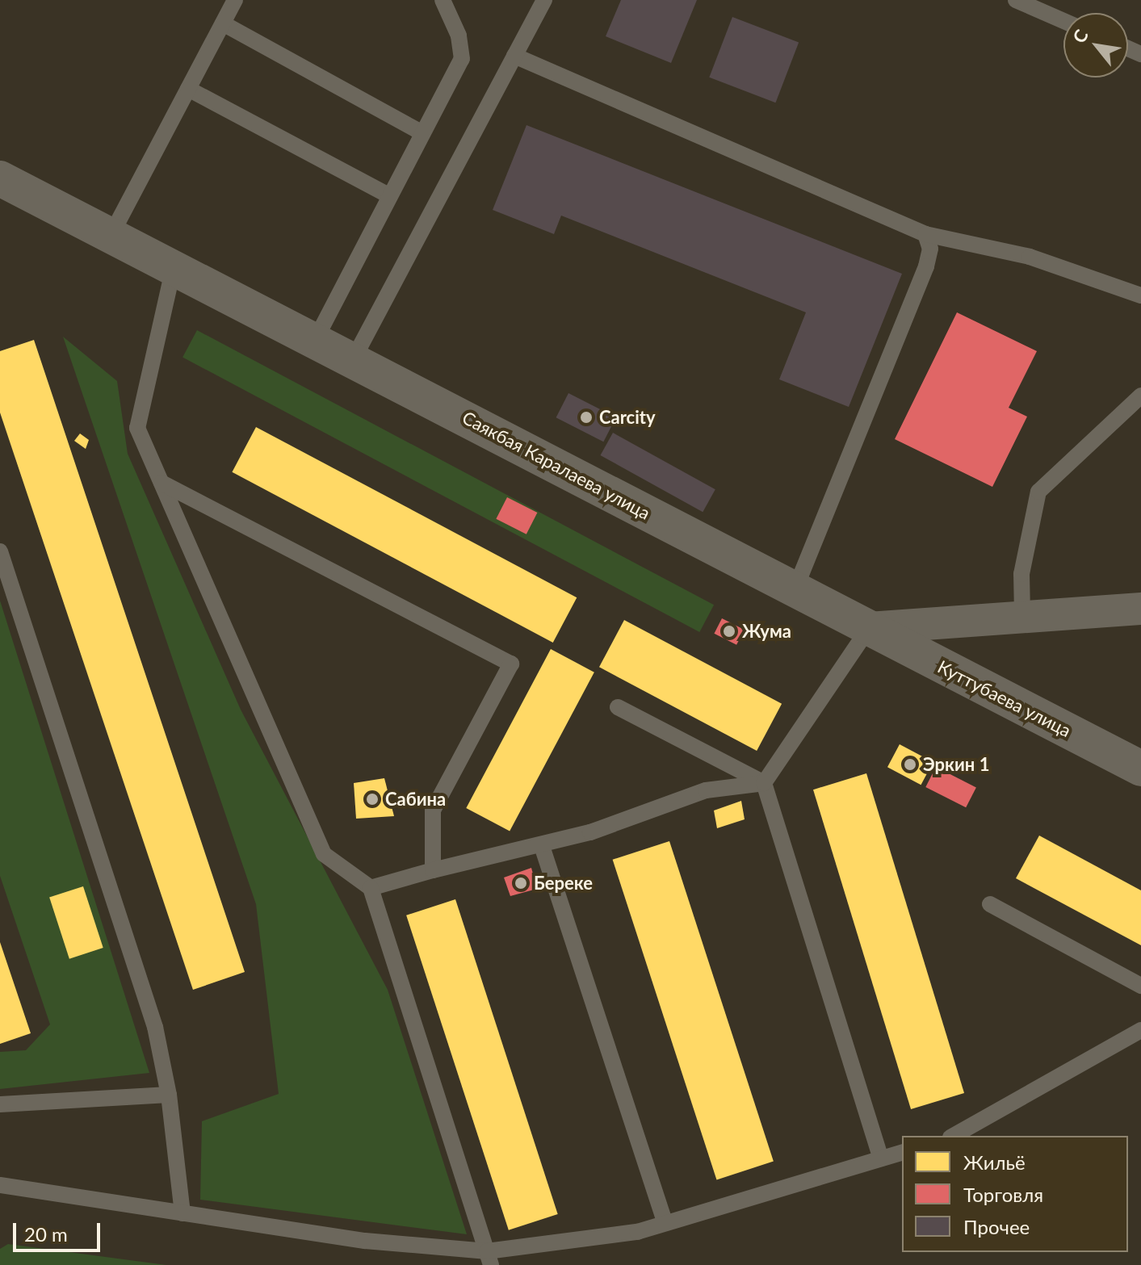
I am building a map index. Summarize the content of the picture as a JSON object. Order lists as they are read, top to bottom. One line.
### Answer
{"streets":{"main road":["Саякбая Каралаева улица","Куттубаева улица"]},"crossings":[["Саякбая Каралаева улица","Куттубаева улица"]],"places":["Carcity","Жума","Эркин 1","Сабина","Береке"],"legend":["Жильё","Торговля","Прочее"],"scale_bar":"20 m","north":"top left"}
